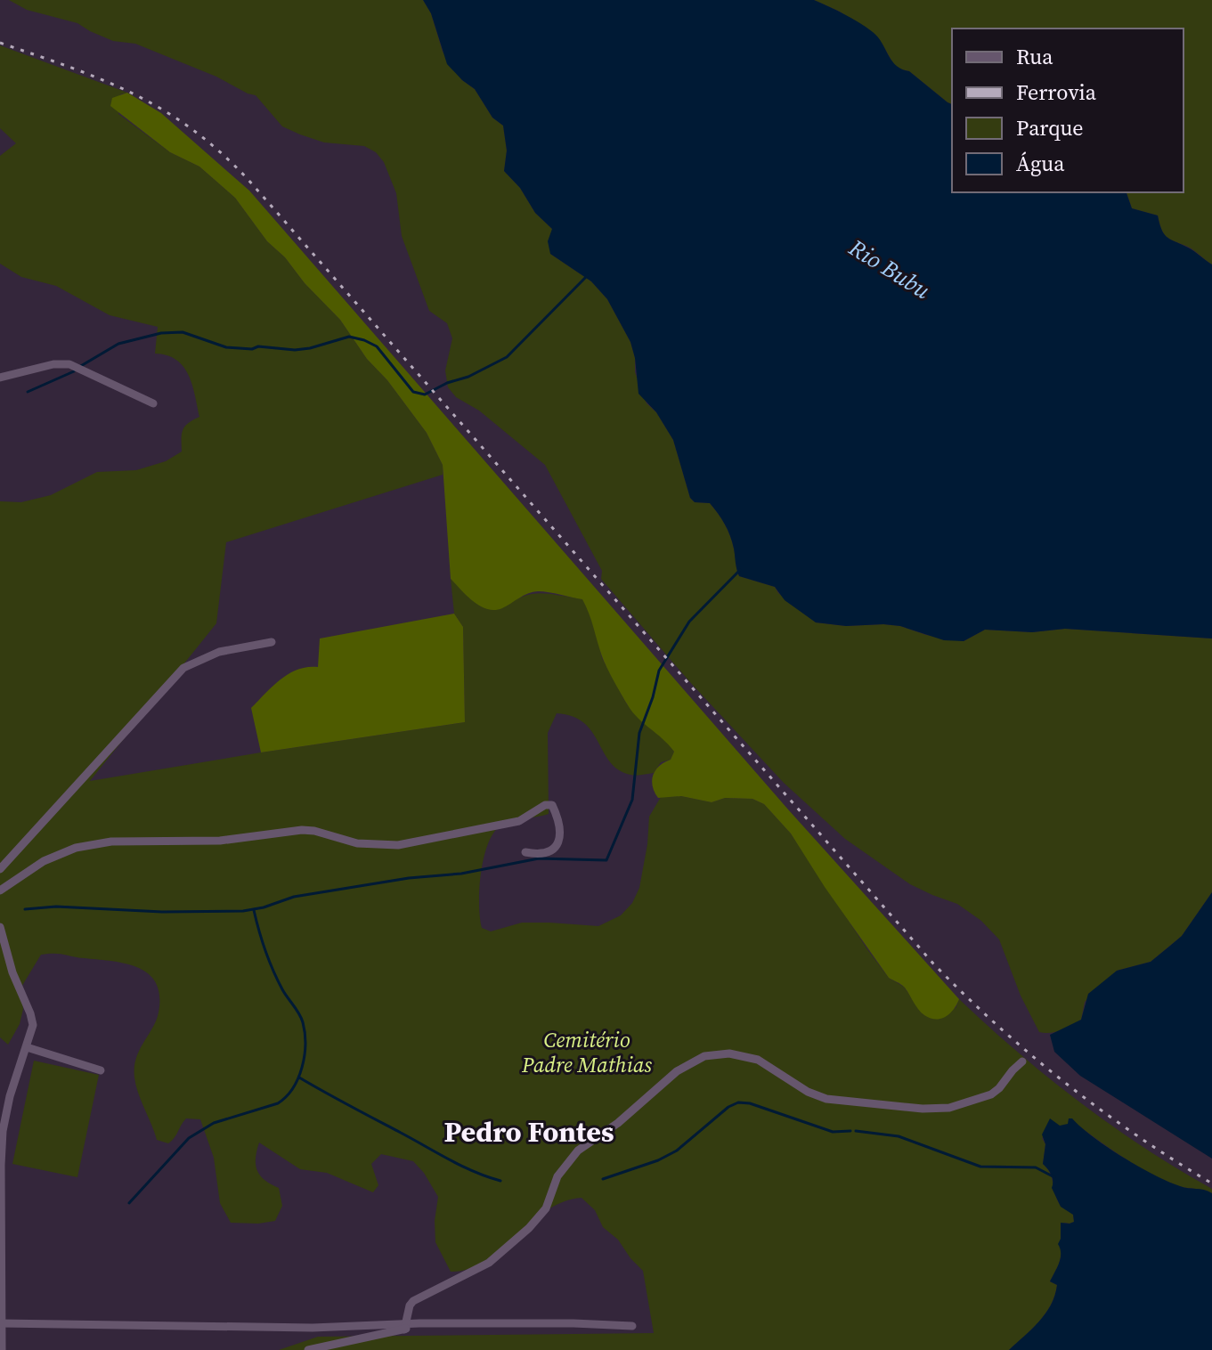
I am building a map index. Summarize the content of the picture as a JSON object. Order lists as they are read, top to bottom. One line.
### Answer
{"districts":["Pedro Fontes"],"water":["Rio Bubu"],"parks":["Cemitério Padre Mathias"],"legend":["Rua","Ferrovia","Parque","Água"]}
